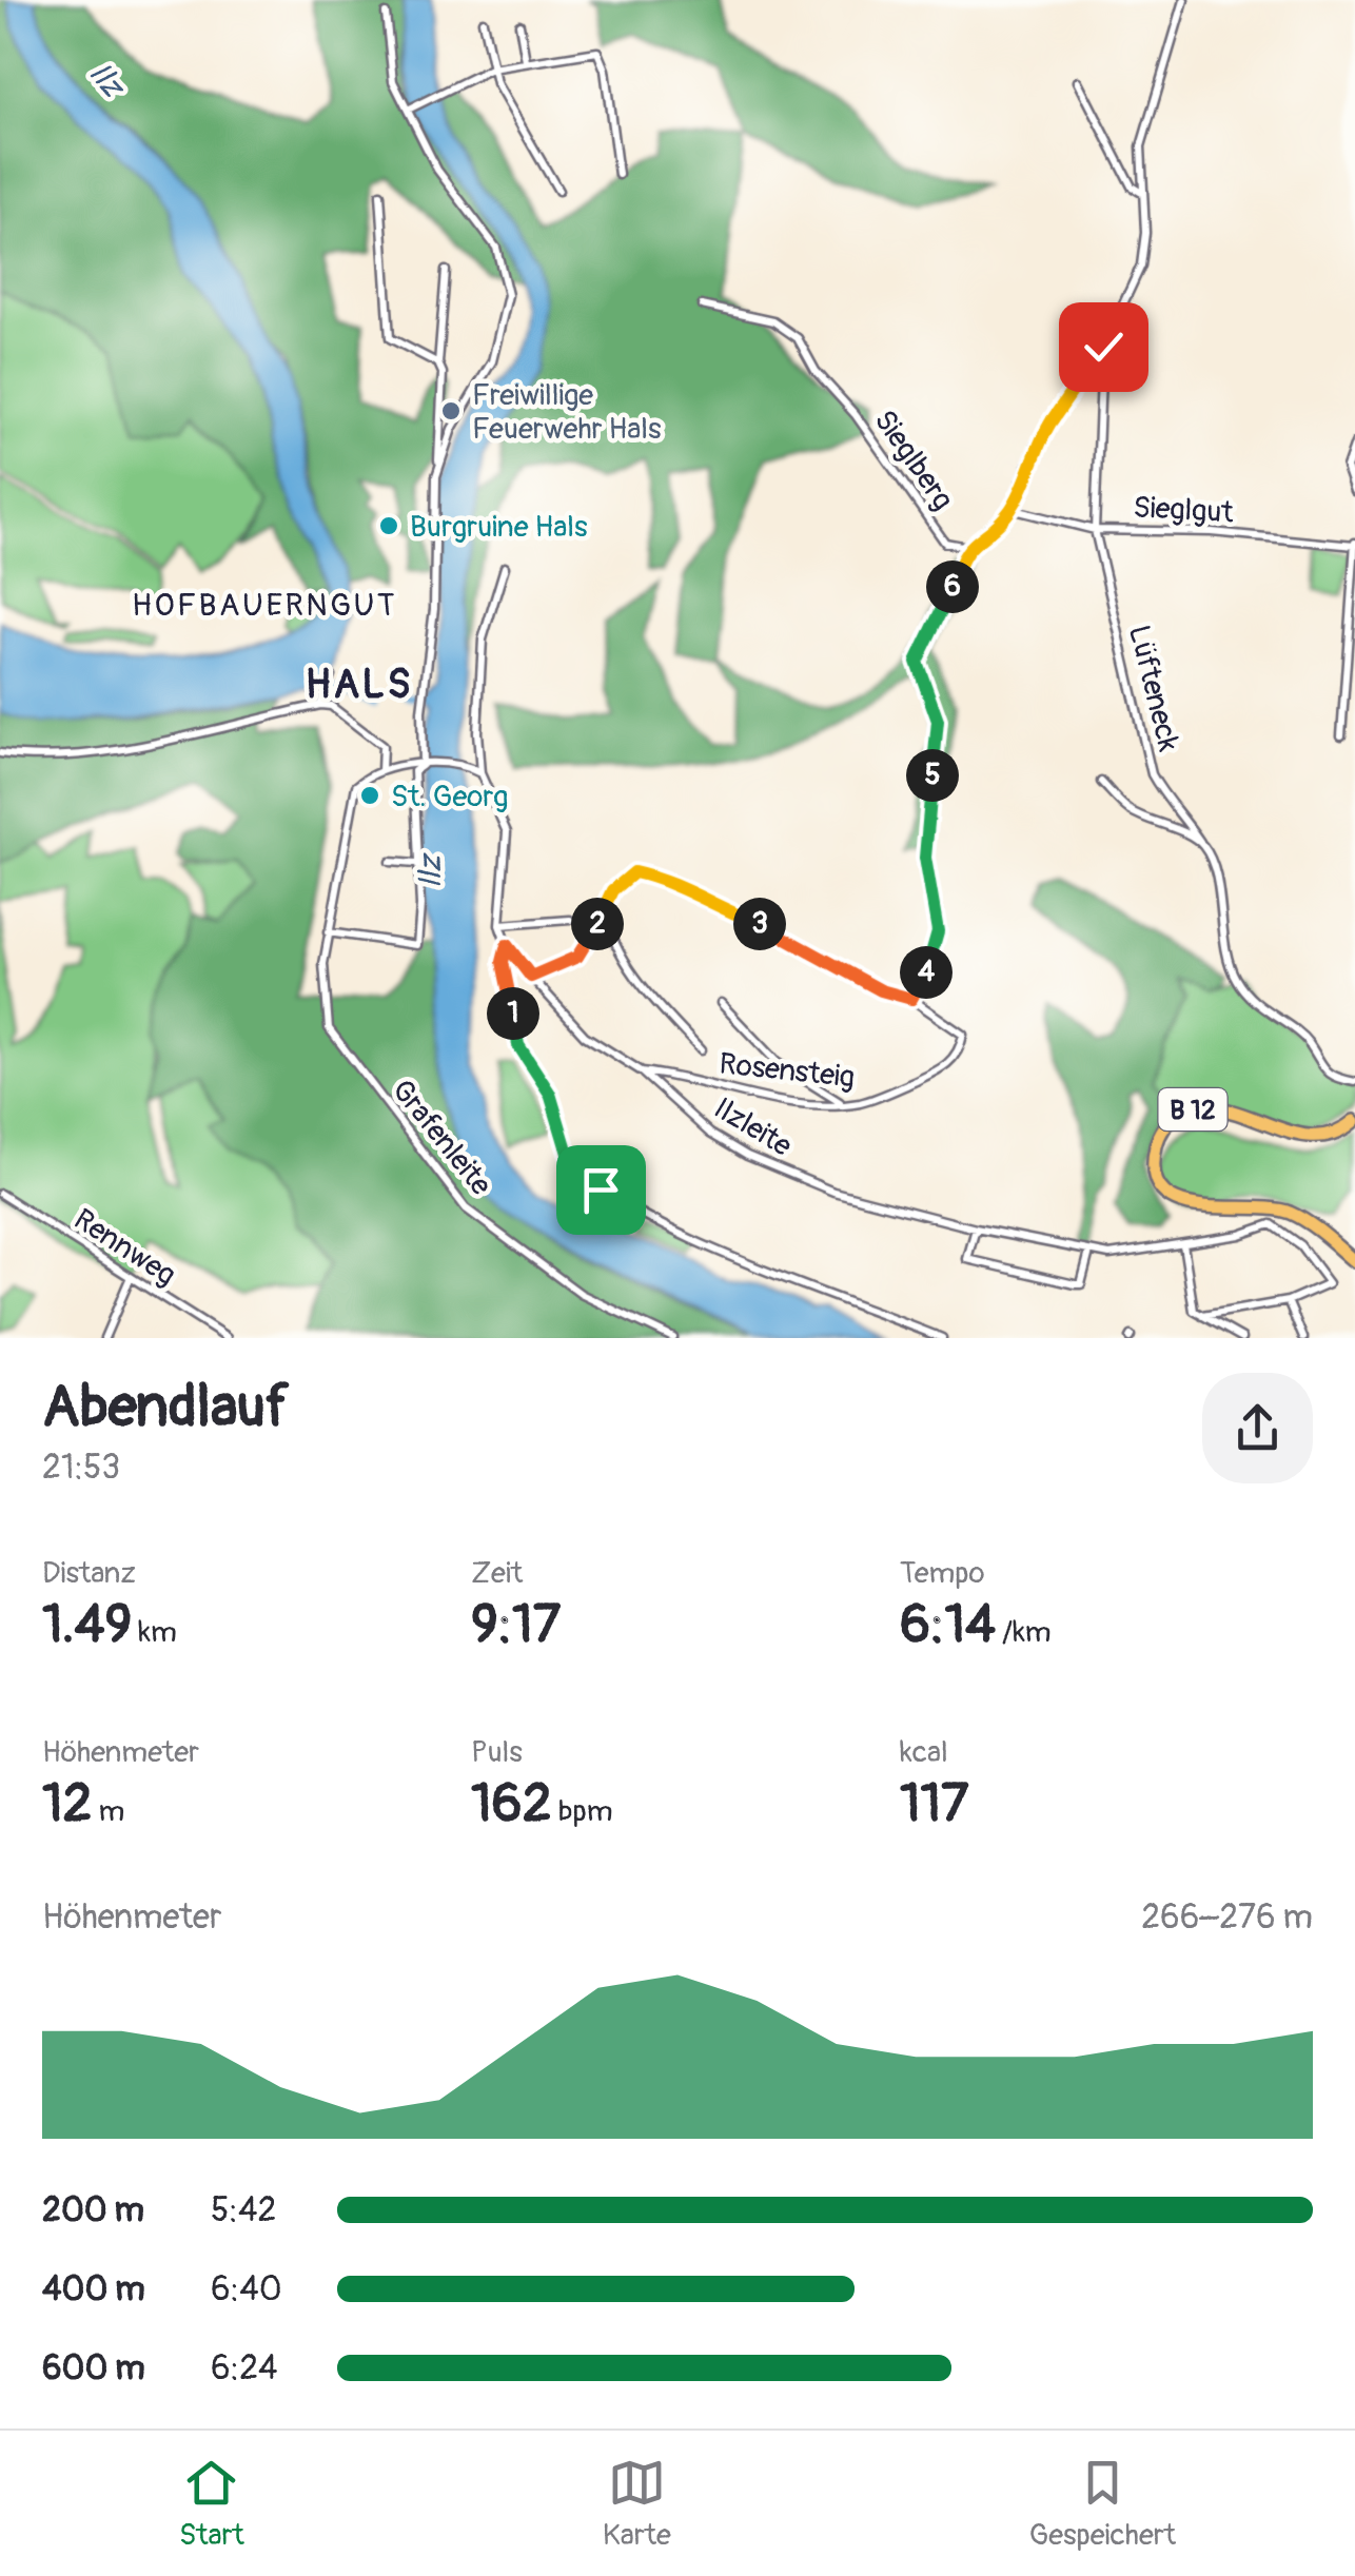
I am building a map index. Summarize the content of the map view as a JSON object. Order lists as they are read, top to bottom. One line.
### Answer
{"streets":{"main road":["B 12"],"street":["Sieglberg","Sieglgut","Lüfteneck","Rosensteig","Ilzleite","Grafenleite","Rennweg"]},"crossings":[["Sieglgut","Lüfteneck"],["Rosensteig","Ilzleite"]],"districts":["HOFBAUERNGUT","HALS"],"water":["Ilz"],"places":["Freiwillige Feuerwehr Hals","Burgruine Hals","St. Georg"],"page":{"pins":["6","5","2","3","4","1"],"heading":["Abendlauf","21:53"],"stats":[["Distanz","1.49 km"],["Zeit","9:17"],["Tempo","6:14 /km"],["Höhenmeter","12 m"],["Puls","162 bpm"],["kcal","117"]],"chart":["Höhenmeter","266–276 m"],"list":[{"name":"200 m","note":"5:42"},{"name":"400 m","note":"6:40"},{"name":"600 m","note":"6:24"}],"tabs":["Start","Karte","Gespeichert"]}}
